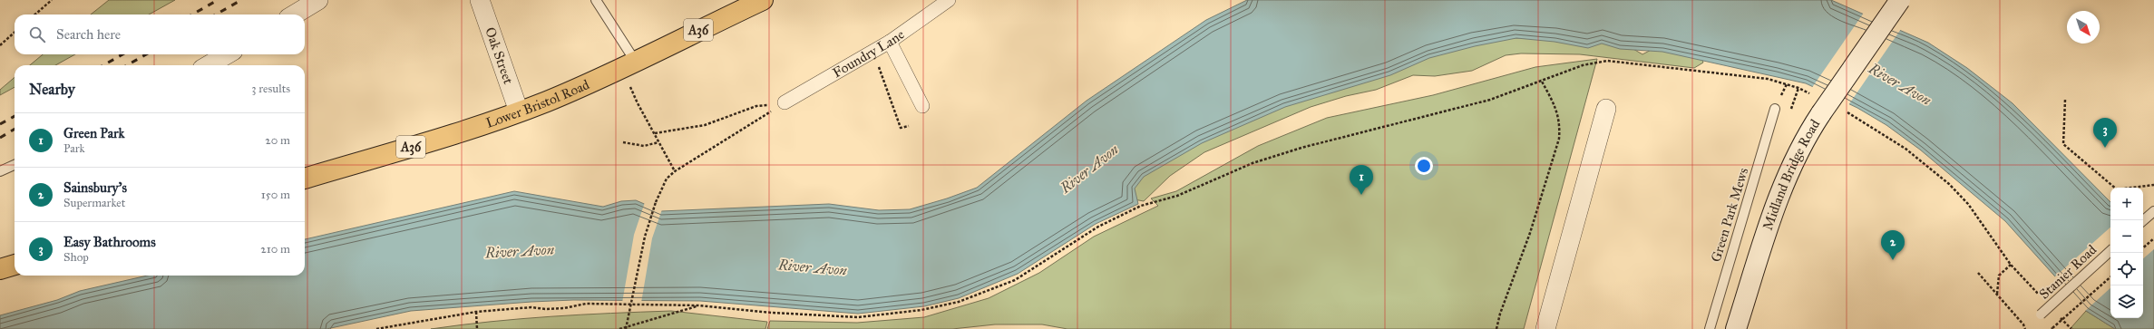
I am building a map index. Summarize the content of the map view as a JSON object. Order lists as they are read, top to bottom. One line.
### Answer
{"streets":{"highway":["A36","Lower Bristol Road"],"main road":["Midland Bridge Road"],"street":["Foundry Lane","Oak Street"],"lane":["Green Park Mews","Stanier Road"]},"crossings":[["Oak Street","Lower Bristol Road"]],"water":["River Avon"],"north":"bottom right","page":{"search":"Search here","heading":["Nearby","3 results"],"list":[{"mark":"1","name":"Green Park","note":"Park","value":"20 m"},{"mark":"2","name":"Sainsbury's","note":"Supermarket","value":"150 m"},{"mark":"3","name":"Easy Bathrooms","note":"Shop","value":"210 m"}],"pins":["3","1","2"],"map_buttons":["+","−"]}}
